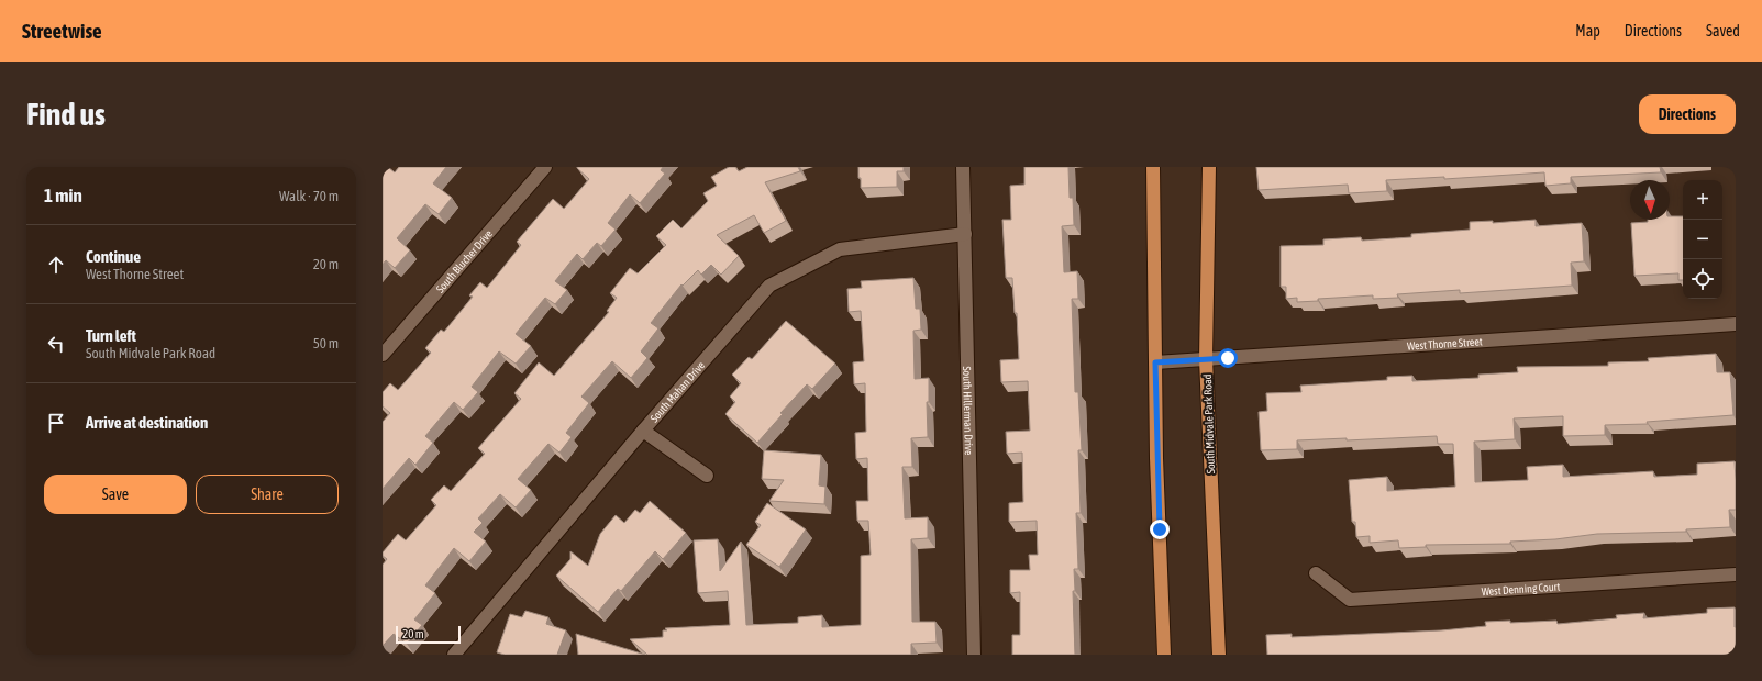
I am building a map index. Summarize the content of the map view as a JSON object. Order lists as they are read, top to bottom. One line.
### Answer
{"streets":{"main road":["South Midvale Park Road"],"street":["South Blucher Drive","West Thorne Street","South Mahan Drive","South Hillerman Drive","West Denning Court"]},"crossings":[["West Thorne Street","South Midvale Park Road"],["South Mahan Drive","South Hillerman Drive"]],"scale_bar":"20 m","north":"bottom","page":{"header":"Streetwise","nav":["Map","Directions","Saved"],"buttons":["Directions",["Save","Share"]],"title":"Find us","heading":["1 min","Walk · 70 m"],"map_buttons":["+","−"],"list":[["Continue","West Thorne Street","20 m"],["Turn left","South Midvale Park Road","50 m"],"Arrive at destination"],"scale":"20 m"}}
